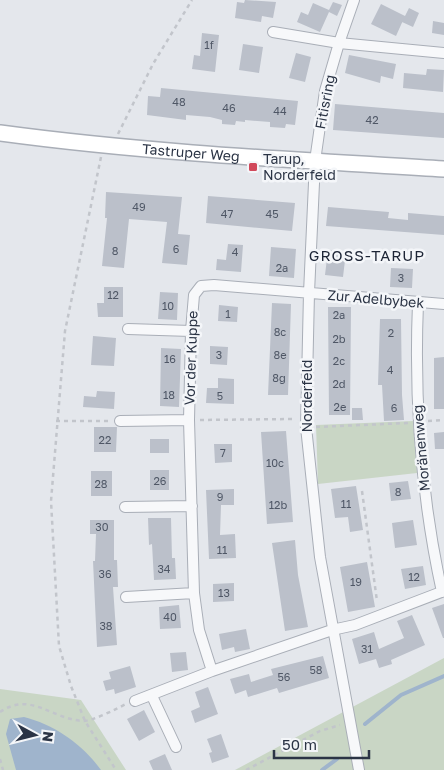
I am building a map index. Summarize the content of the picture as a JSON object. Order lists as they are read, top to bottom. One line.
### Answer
{"streets":{"street":["Fitisring","Tastruper Weg","Zur Adelbybek","Vor der Kuppe","Norderfeld","Moränenweg"]},"crossings":[["Fitisring","Tastruper Weg"],["Fitisring","Norderfeld"],["Tastruper Weg","Norderfeld"],["Zur Adelbybek","Vor der Kuppe"],["Zur Adelbybek","Norderfeld"],["Zur Adelbybek","Moränenweg"],["Vor der Kuppe","Norderfeld"]],"districts":["GROSS-TARUP"],"places":{"transit":["Tarup, Norderfeld"]},"house_numbers":["1f","48","46","44","42","49","47","45","6","8","4","2a","3","12","10","1","2a","8c","2","2b","3","8e","16","2c","4","8g","2d","18","5","2e","6","22","7","10c","26","28","8","9","11","12b","30","11","34","36","12","19","13","40","38","31","58","56"],"scale_bar":"50 m","north":"right"}
